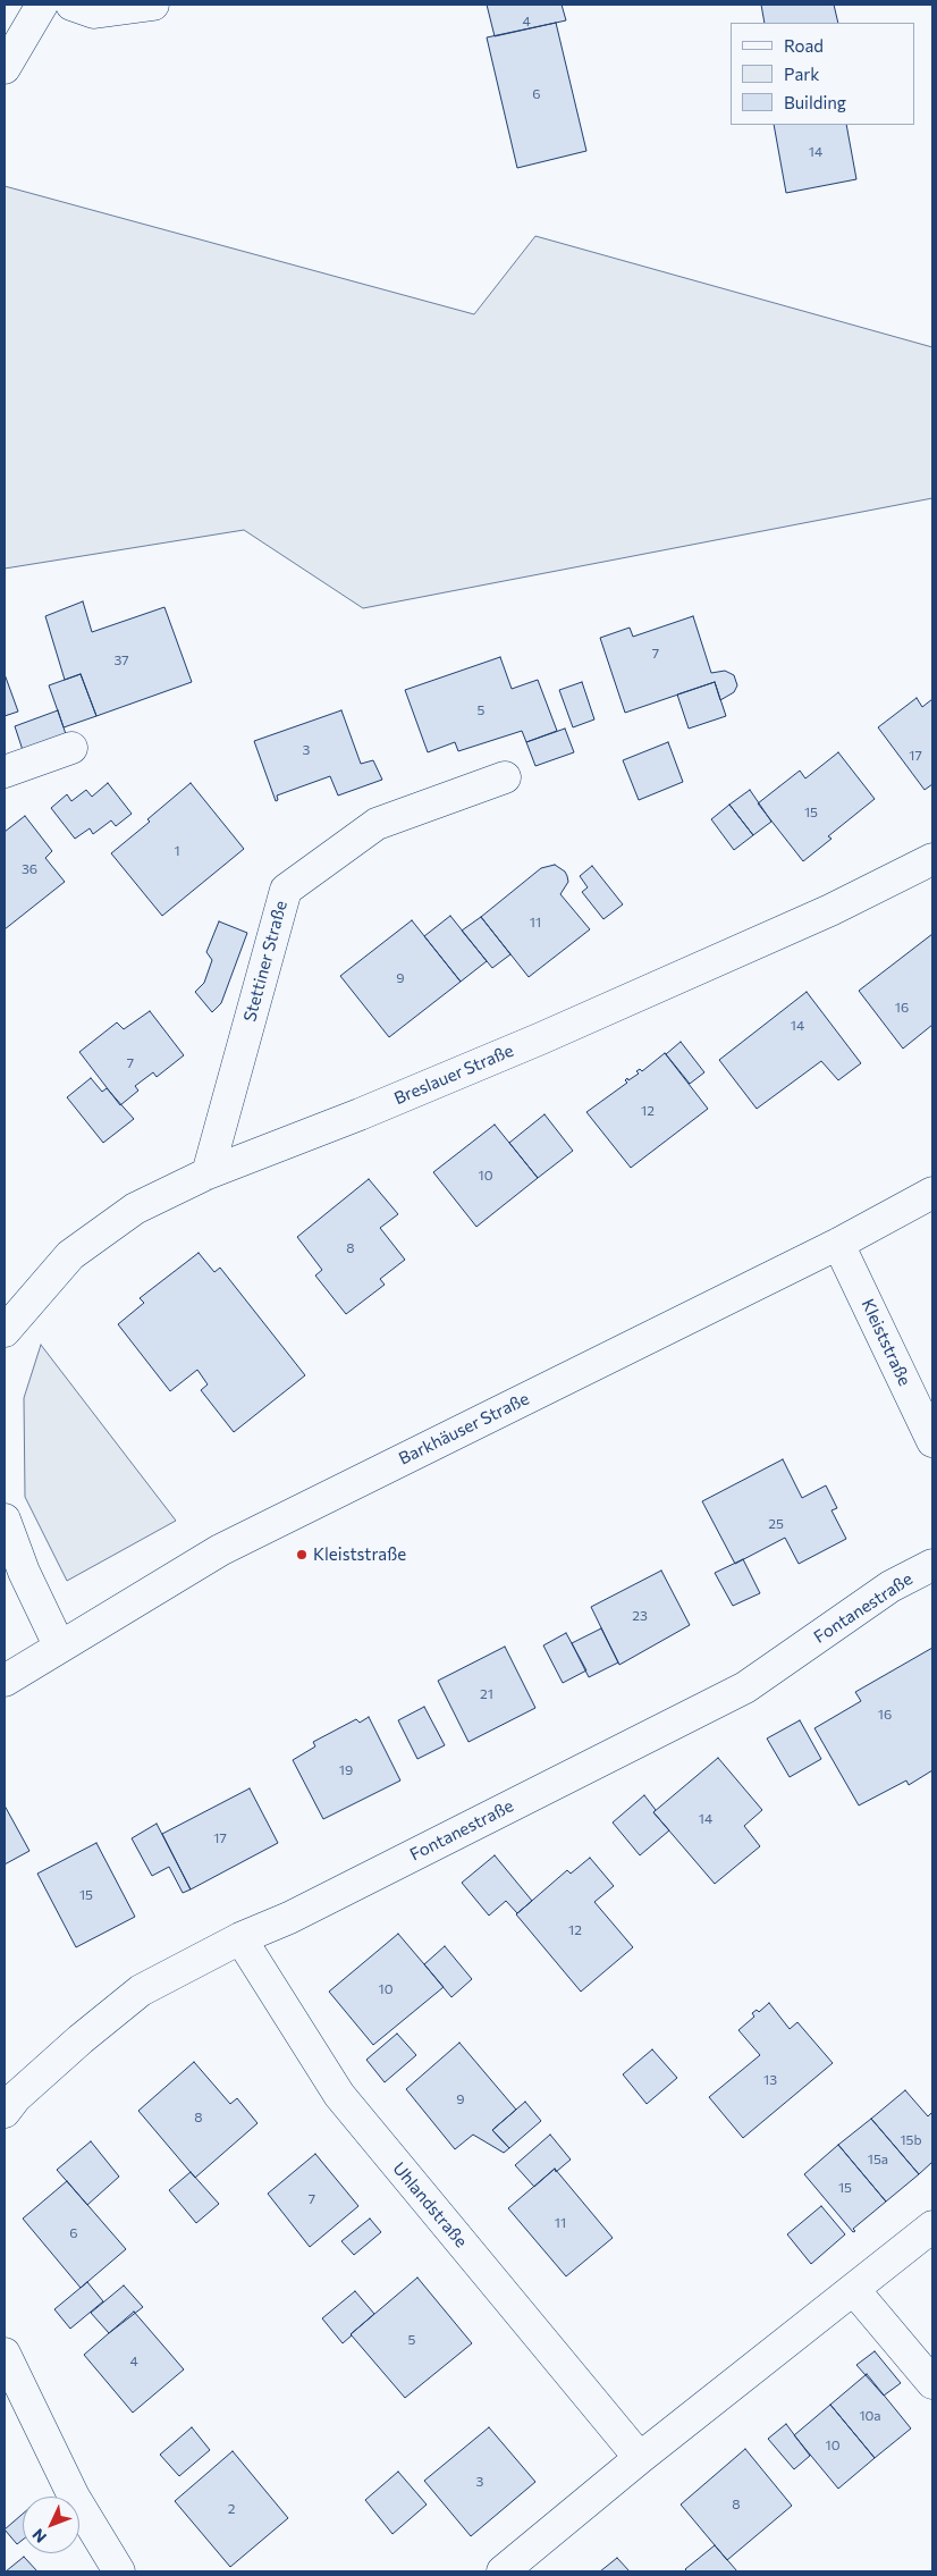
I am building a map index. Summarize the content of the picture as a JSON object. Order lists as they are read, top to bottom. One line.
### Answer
{"streets":{"street":["Stettiner Straße","Breslauer Straße","Kleiststraße","Barkhäuser Straße","Fontanestraße","Uhlandstraße"]},"crossings":[["Stettiner Straße","Breslauer Straße"],["Kleiststraße","Barkhäuser Straße"],["Fontanestraße","Uhlandstraße"]],"places":["Kleiststraße"],"house_numbers":["4","6","14","7","37","5","3","17","15","1","36","11","9","16","14","7","12","10","8","25","23","21","16","19","14","17","15","12","10","13","9","8","15b","15a","15","7","11","6","5","4","10a","10","3","8","2"],"legend":["Road","Park","Building"],"north":"bottom left"}
